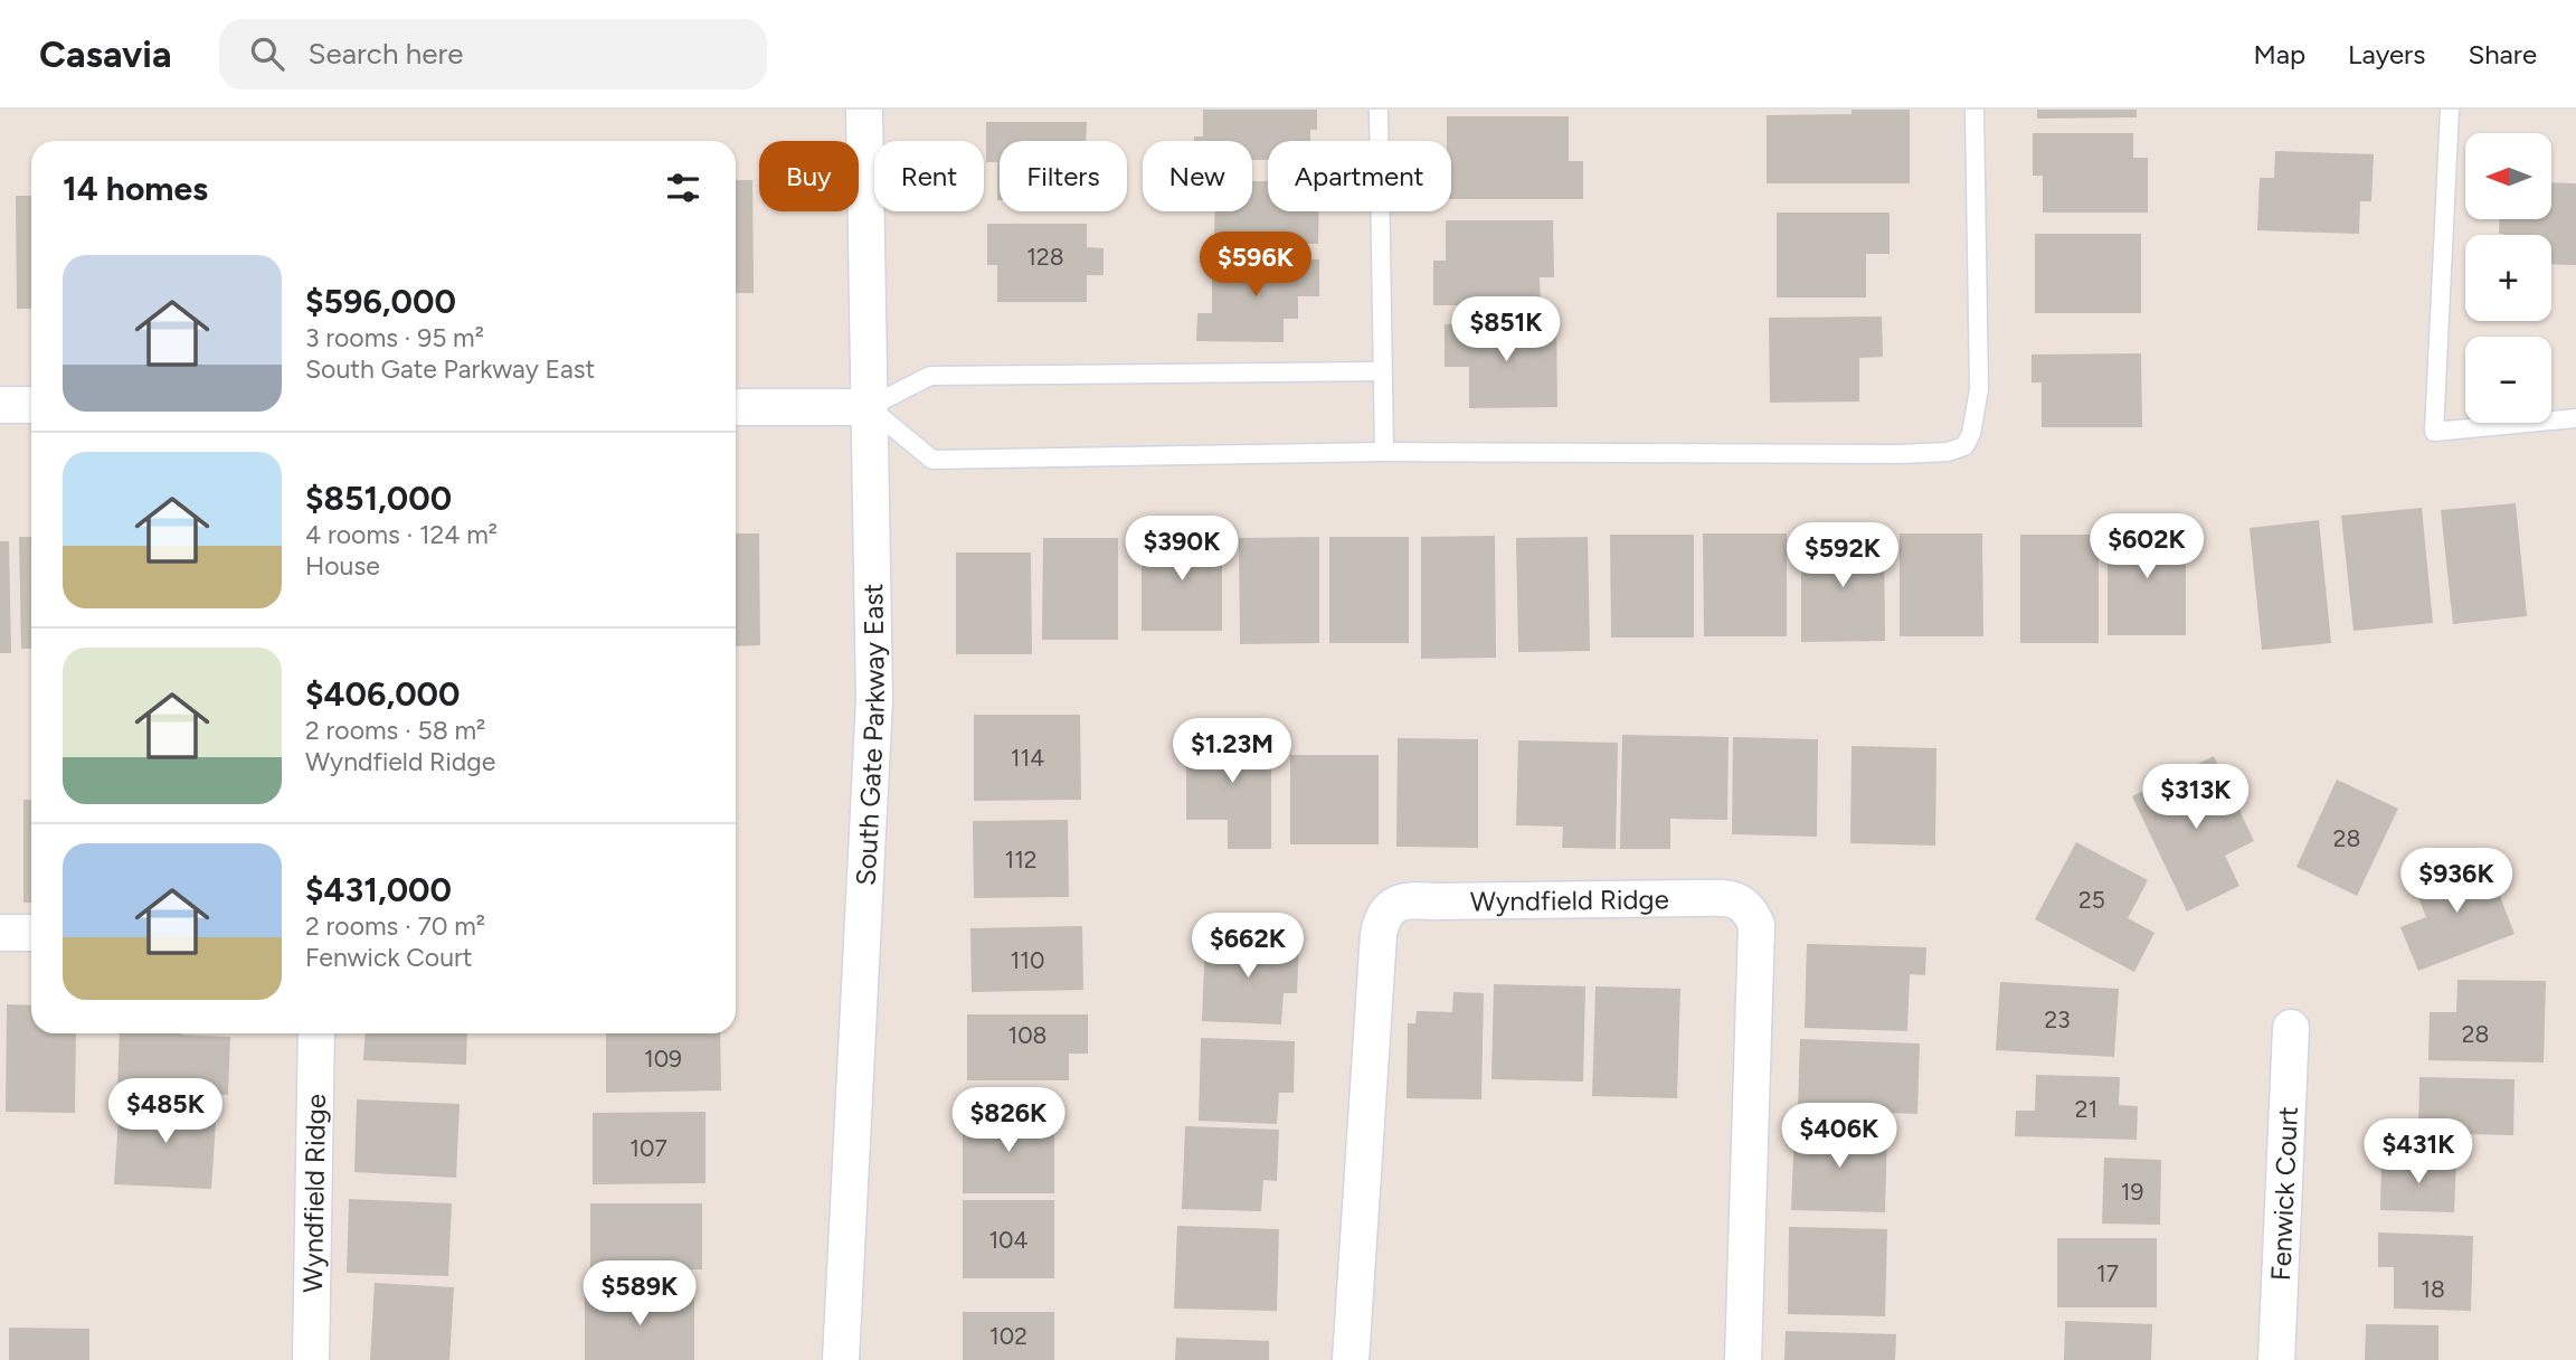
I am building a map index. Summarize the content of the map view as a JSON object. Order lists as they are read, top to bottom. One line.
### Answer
{"streets":{"street":["South Gate Parkway East","Wyndfield Ridge","Fenwick Court"]},"house_numbers":["128","114","28","112","25","110","23","28","108","109","21","107","19","104","17","18","102"],"north":"left","page":{"header":"Casavia","search":"Search here","nav":["Map","Layers","Share"],"map_buttons":["+","−"],"chip":["Buy","Rent","Filters","New","Apartment"],"heading":"14 homes","price":["$596K","$851K","$602K","$390K","$592K","$1.23M","$313K","$936K","$662K","$485K","$826K","$406K","$431K","$589K"],"list":[{"name":"$596,000","note":"3 rooms · 95 m² · South Gate Parkway East"},{"name":"$851,000","note":"4 rooms · 124 m² · House"},{"name":"$406,000","note":"2 rooms · 58 m² · Wyndfield Ridge"},{"name":"$431,000","note":"2 rooms · 70 m² · Fenwick Court"}]}}
